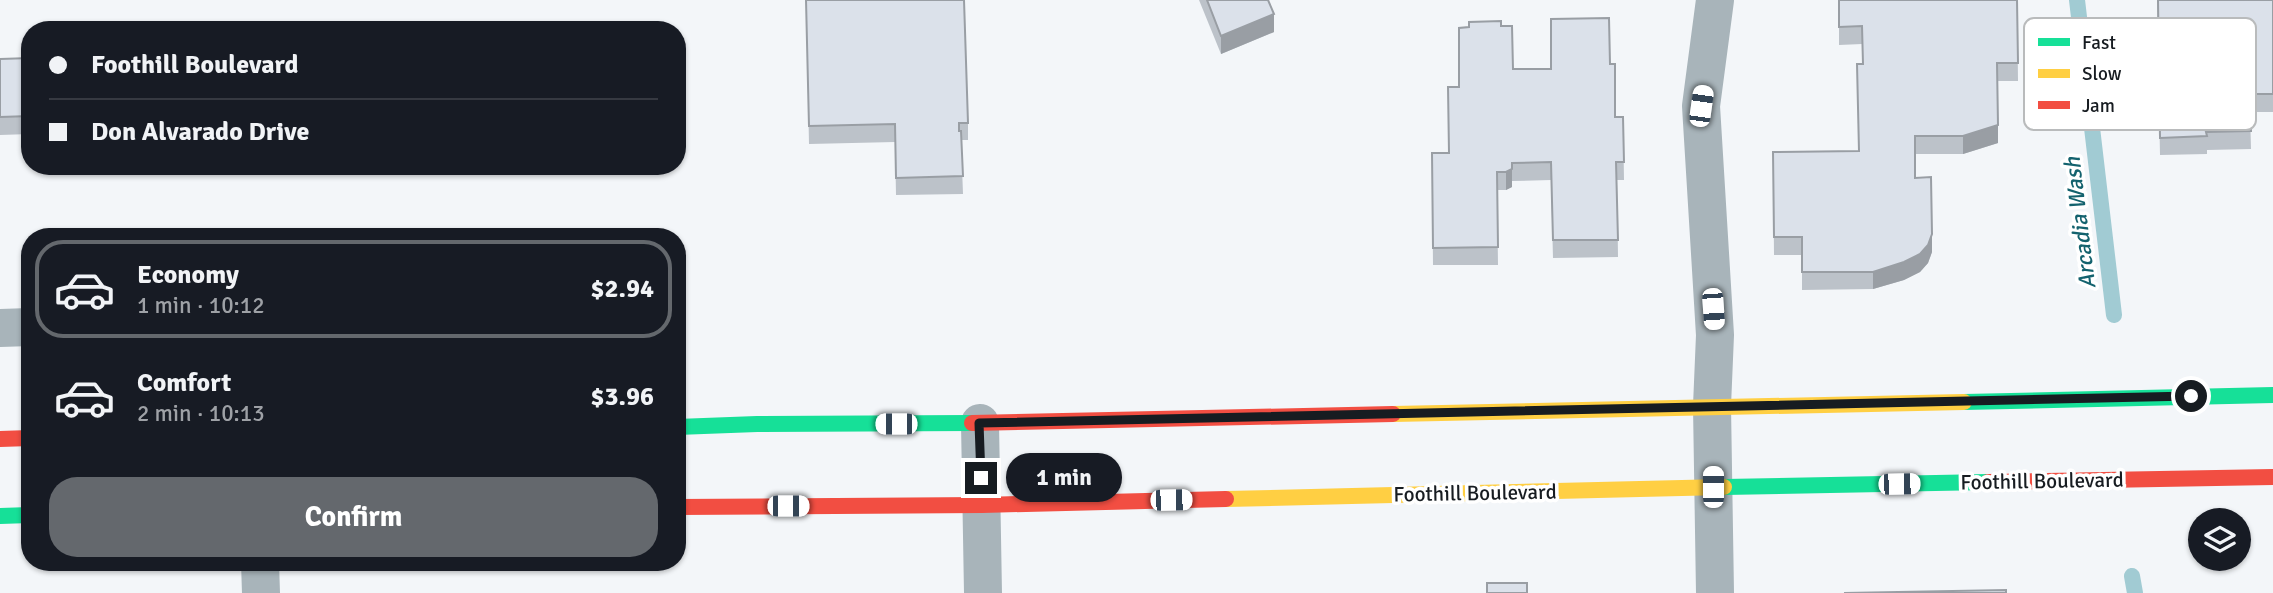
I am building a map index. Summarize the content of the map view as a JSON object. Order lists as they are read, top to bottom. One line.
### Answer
{"streets":{"main road":["Foothill Boulevard"]},"water":["Arcadia Wash"],"legend":["Fast","Slow","Jam"],"page":{"banner":["Foothill Boulevard","Don Alvarado Drive"],"list":[{"name":"Economy","note":"1 min · 10:12","value":"$2.94"},{"name":"Comfort","note":"2 min · 10:13","value":"$3.96"}],"bubble":"1 min","buttons":"Confirm"}}
